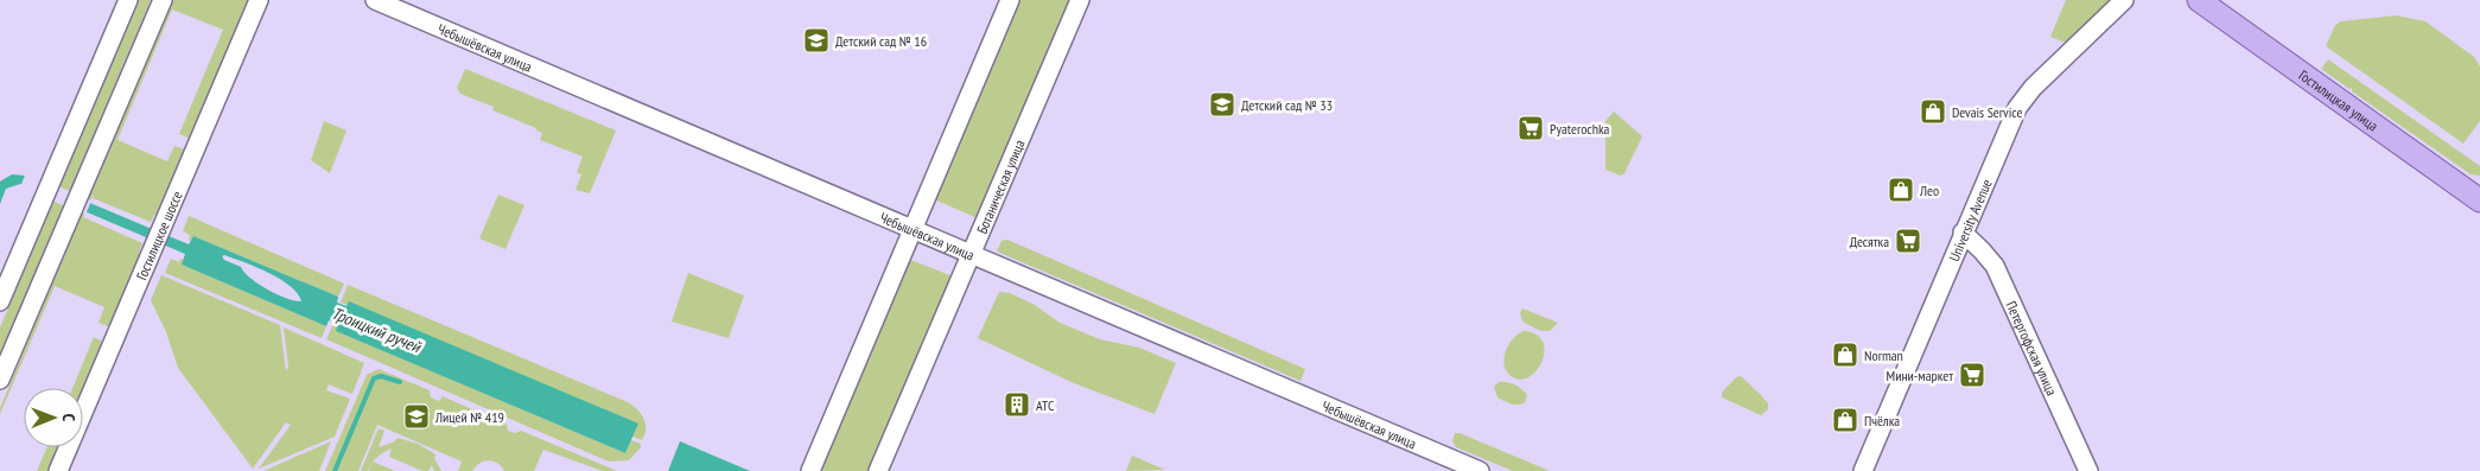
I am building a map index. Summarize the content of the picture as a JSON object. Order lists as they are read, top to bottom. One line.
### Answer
{"streets":{"main road":["Гостилицкая улица"],"street":["Чебышёвская улица","Ботаническая улица","University Avenue","Гостилицкое шоссе","Петергофская улица"]},"crossings":[["Чебышёвская улица","Ботаническая улица"],["University Avenue","Петергофская улица"]],"water":["Троицкий ручей"],"places":{"school or university":["Детский сад № 16","Детский сад № 33","Лицей № 419"],"shop":["Devais Service","Лео","Norman","Пчёлка"],"supermarket":["Pyaterochka","Десятка","Мини-маркет"],"building":["АТС"]},"north":"right"}
